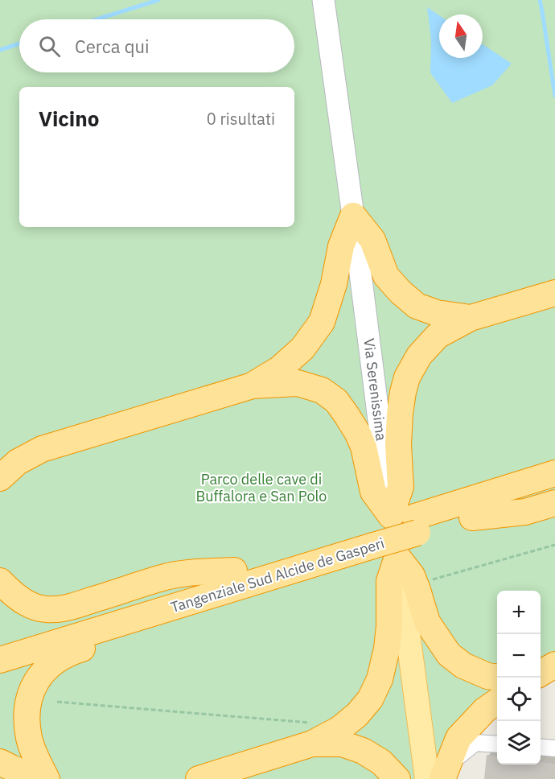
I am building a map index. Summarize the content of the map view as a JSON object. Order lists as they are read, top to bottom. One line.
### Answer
{"streets":{"highway":["Tangenziale Sud Alcide de Gasperi"],"main road":["Via Serenissima"]},"crossings":[["Via Serenissima","Tangenziale Sud Alcide de Gasperi"]],"parks":["Parco delle cave di Buffalora e San Polo"],"north":"top","page":{"search":"Cerca qui","heading":["Vicino","0 risultati"],"map_buttons":["+","−"]}}
